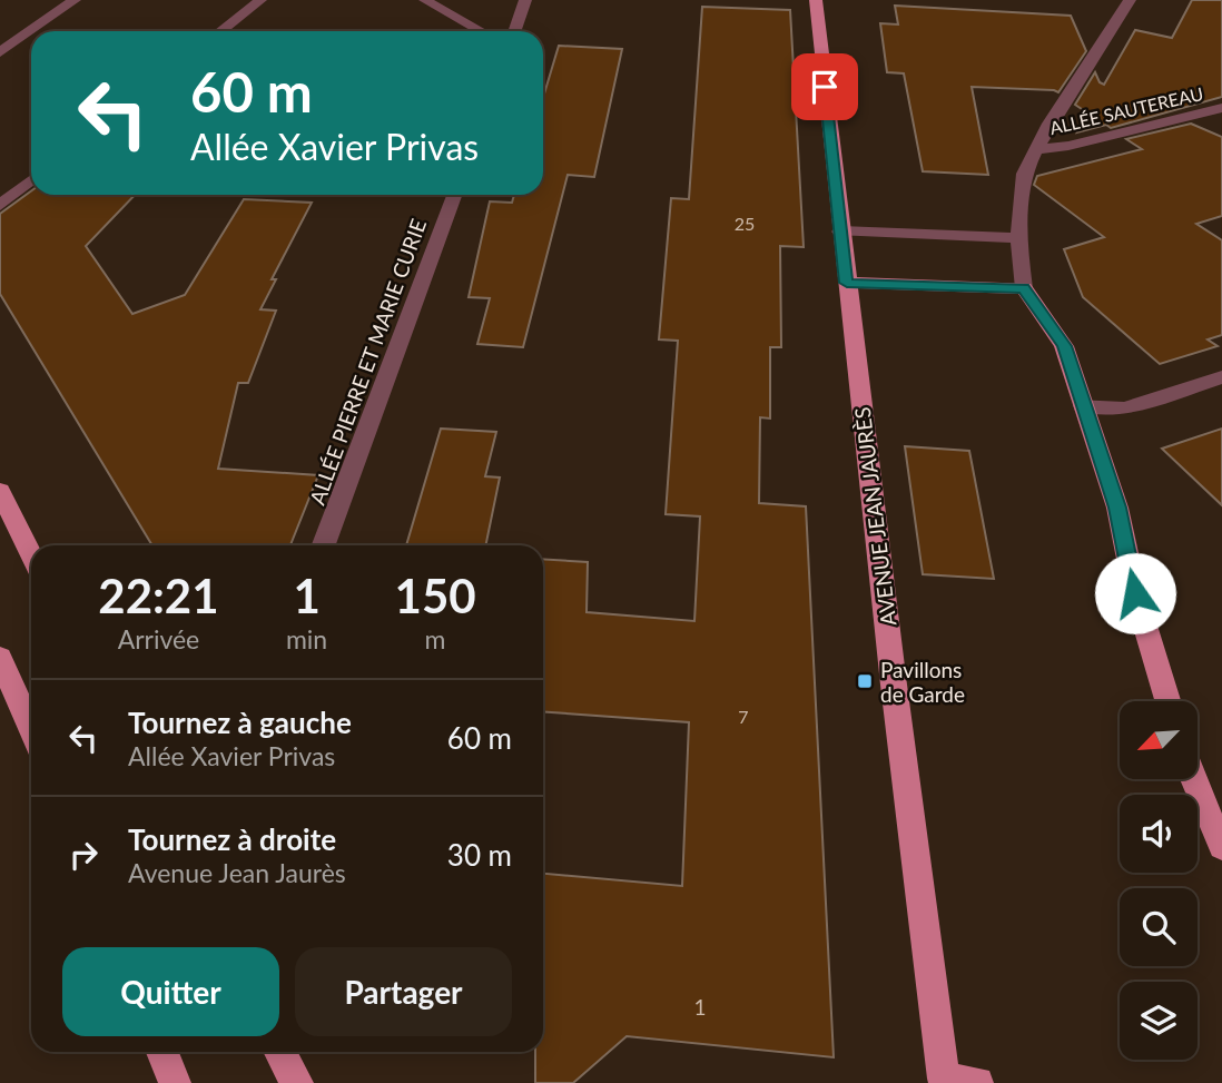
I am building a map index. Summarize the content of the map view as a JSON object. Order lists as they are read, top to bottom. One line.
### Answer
{"streets":{"main road":["AVENUE JEAN JAURÈS"],"street":["ALLÉE SAUTEREAU","ALLÉE PIERRE ET MARIE CURIE"]},"places":{"transit":["Pavillons de Garde"]},"house_numbers":["25","7","1"],"north":"bottom left","page":{"turn":["60 m","Allée Xavier Privas"],"eta":["22:21","Arrivée","1","min","150","m"],"list":[{"name":"Tournez à gauche","note":"Allée Xavier Privas","value":"60 m"},{"name":"Tournez à droite","note":"Avenue Jean Jaurès","value":"30 m"}],"buttons":["Quitter","Partager"]}}
